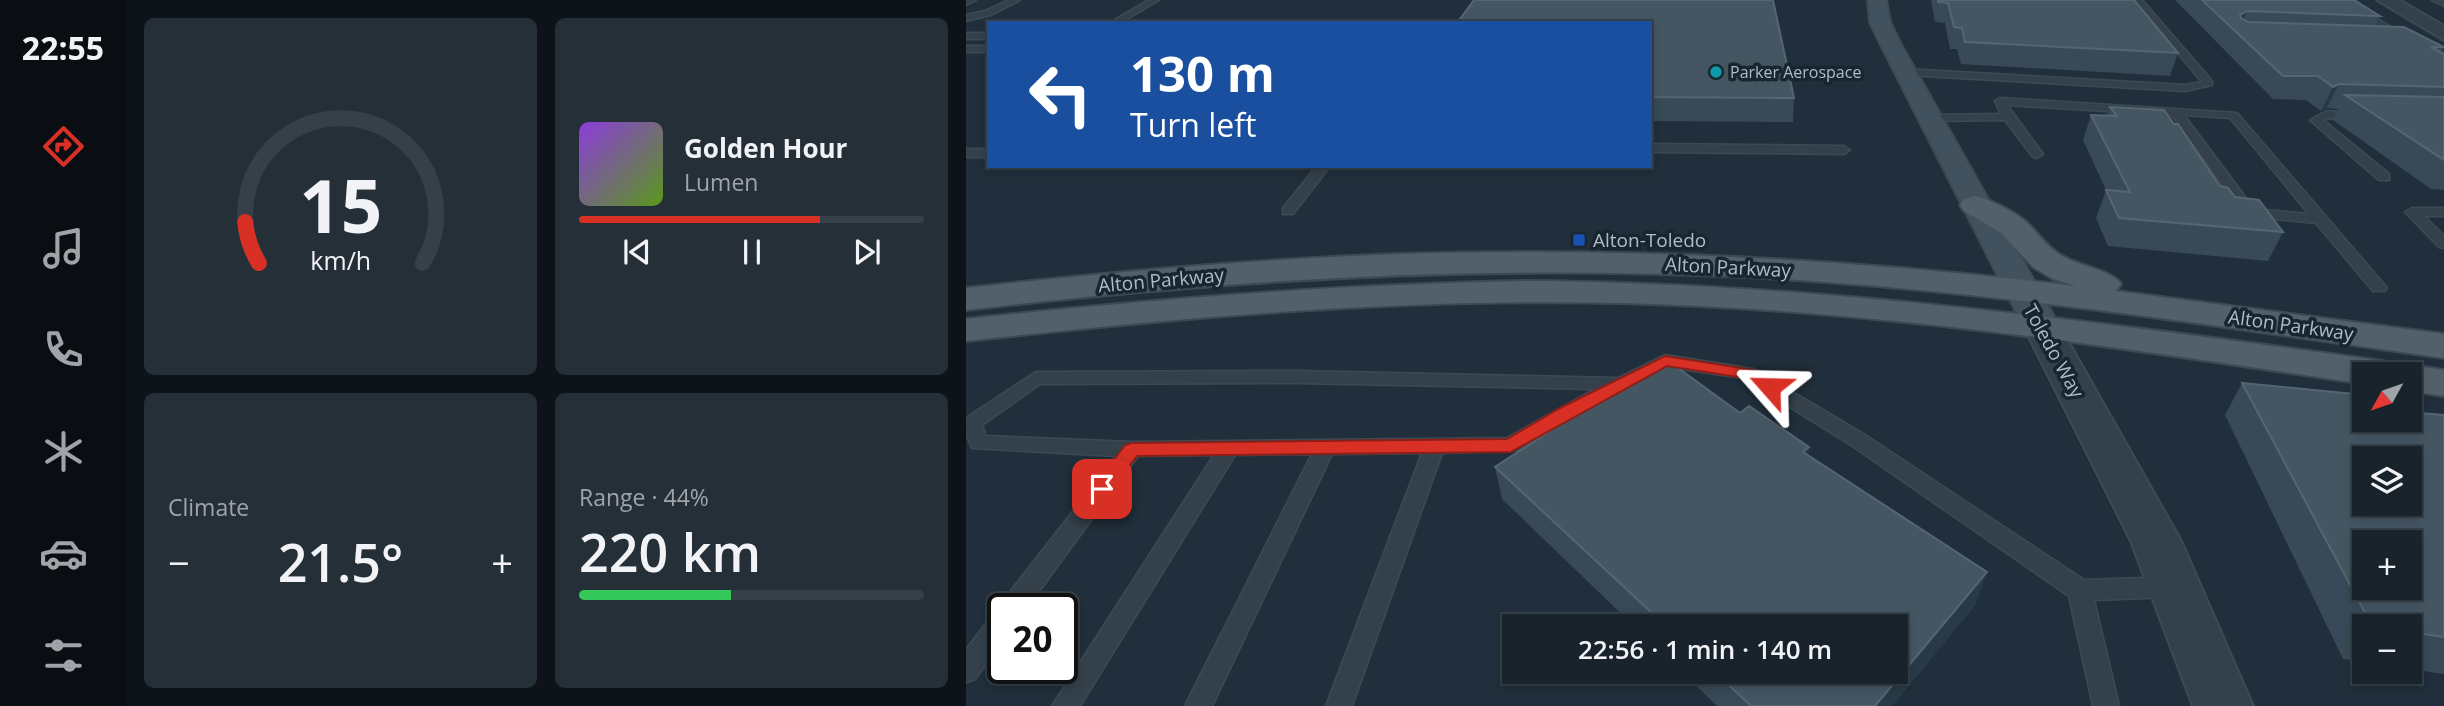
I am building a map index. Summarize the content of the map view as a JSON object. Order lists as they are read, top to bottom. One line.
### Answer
{"streets":{"main road":["Alton Parkway","Toledo Way"]},"crossings":[["Alton Parkway","Toledo Way"]],"places":{"other":["Parker Aerospace"],"transit":["Alton-Toledo"]},"north":"bottom left","page":{"tabs":"22:55","turn":["130 m","Turn left"],"song":["Golden Hour","Lumen"],"map_buttons":["+","−"],"tile":["Climate",["Range · 44%","220 km"]],"heat":["−","21.5°","+"],"limit":"20","trip":"22:56 · 1 min · 140 m","gauge":["15","km/h"]}}
